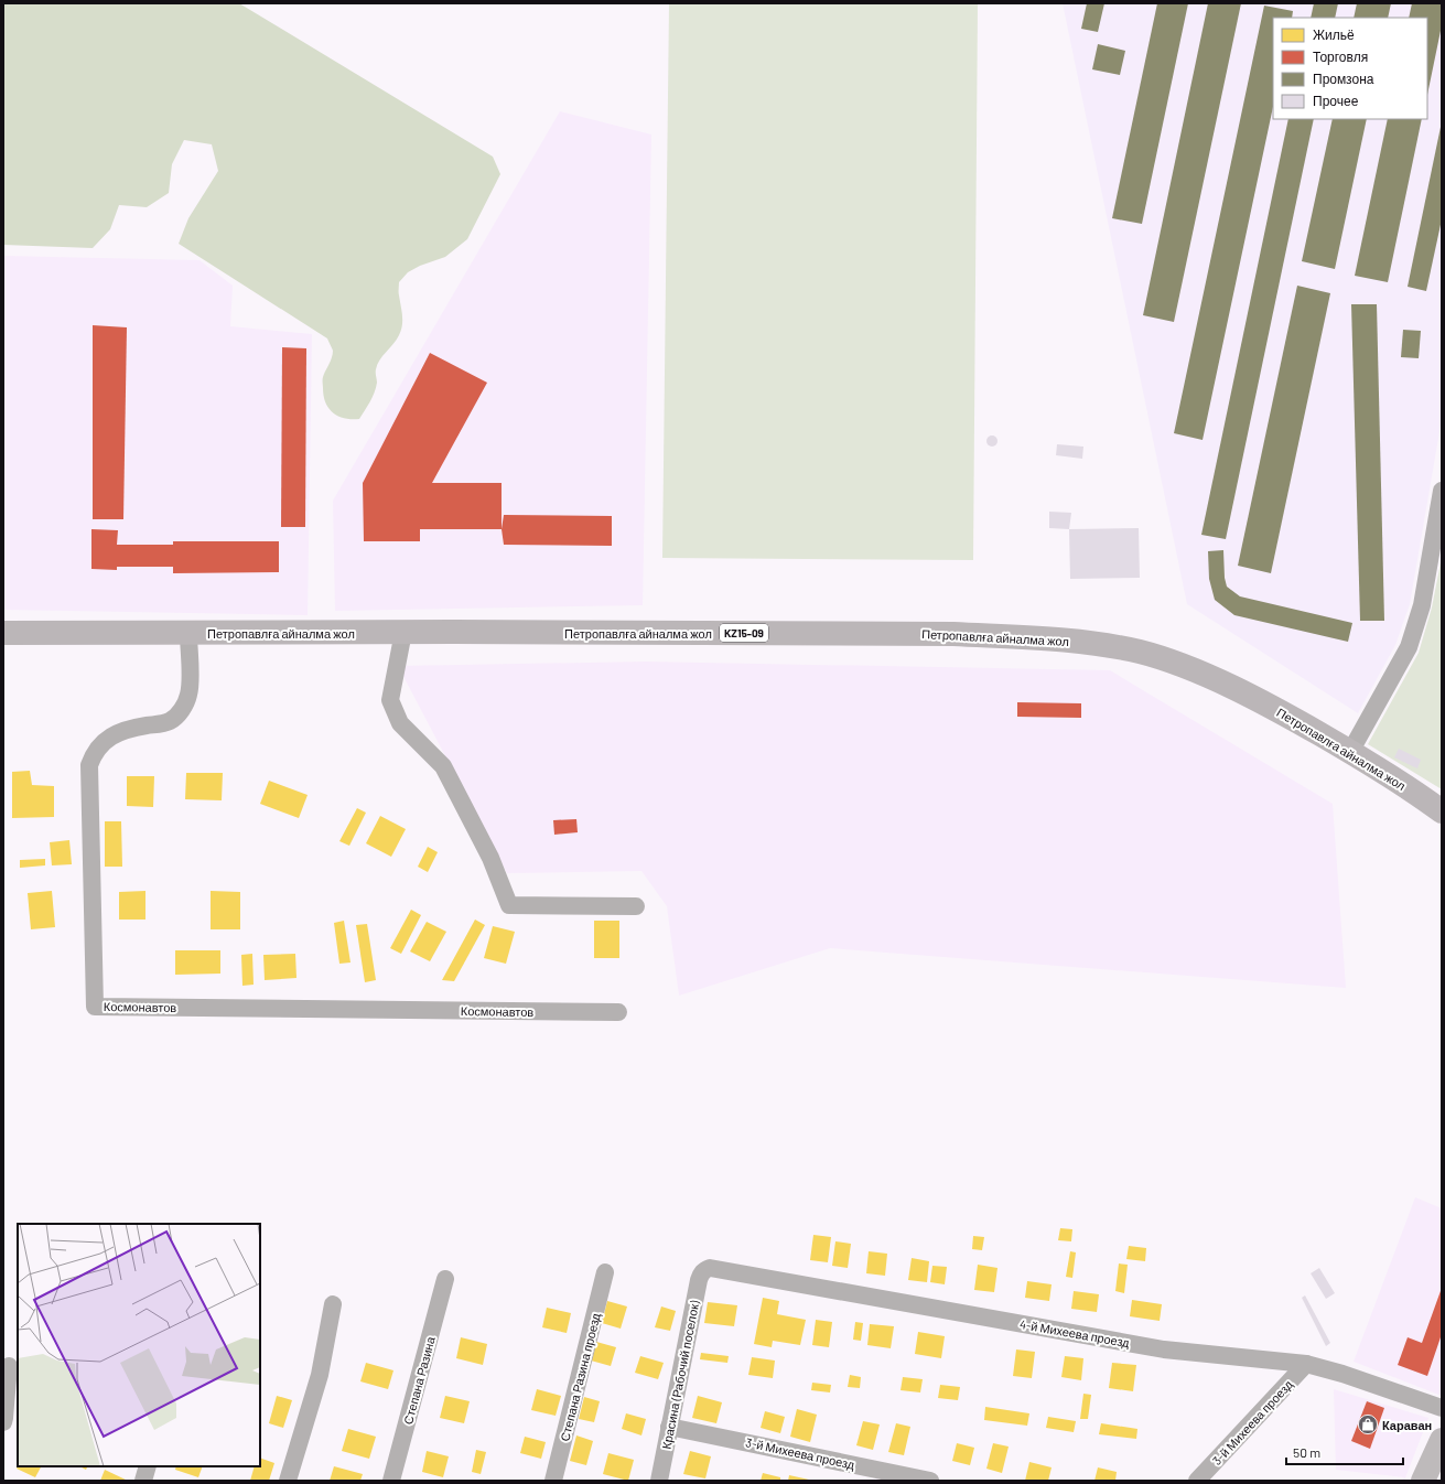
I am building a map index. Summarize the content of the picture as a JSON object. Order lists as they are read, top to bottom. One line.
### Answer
{"streets":{"highway":["Петропавлға айналма жол","KZ15-09"],"street":["Космонавтов","4-й Михеева проезд","Красина (Рабочий поселок)","Степана Разина проезд","Степана Разина","3-й Михеева проезд"]},"crossings":[["Петропавлға айналма жол","Космонавтов"],["4-й Михеева проезд","Красина (Рабочий поселок)"],["4-й Михеева проезд","3-й Михеева проезд"],["Красина (Рабочий поселок)","3-й Михеева проезд"]],"places":{"shop":["Караван"]},"legend":["Жильё","Торговля","Промзона","Прочее"],"scale_bar":"50 m"}
